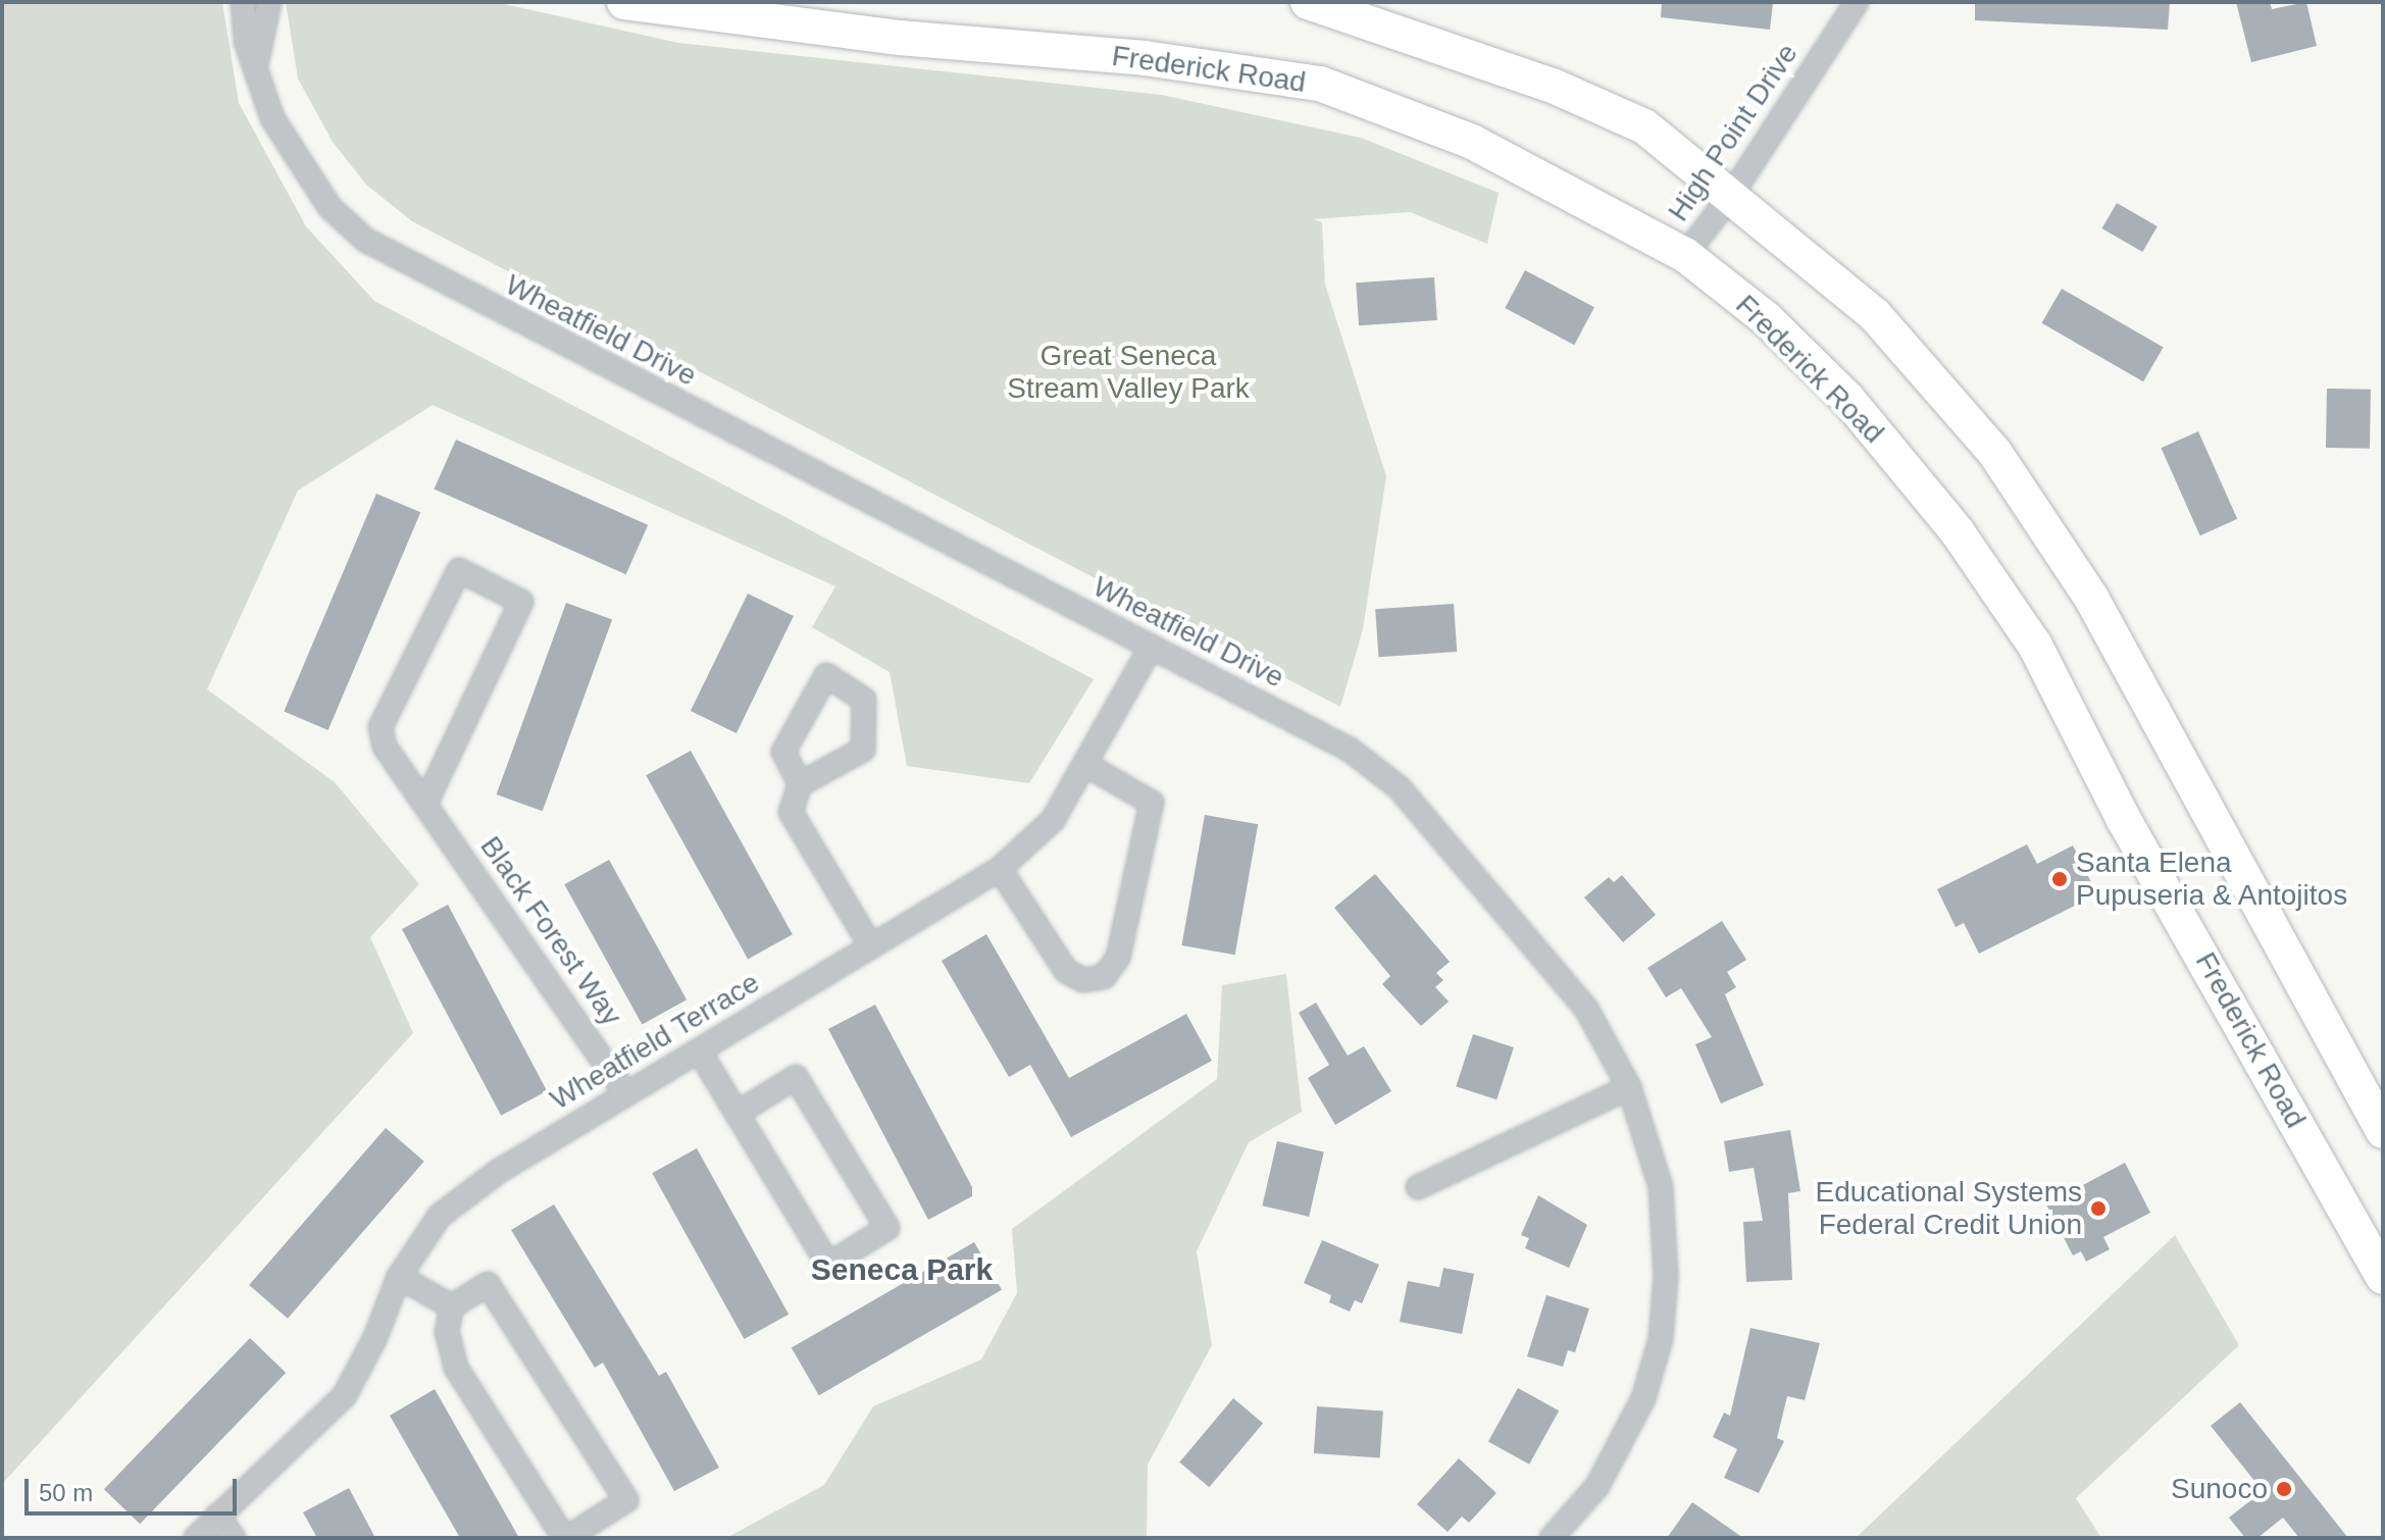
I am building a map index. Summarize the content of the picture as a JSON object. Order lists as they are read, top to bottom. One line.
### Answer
{"streets":{"main road":["Frederick Road"],"street":["High Point Drive","Wheatfield Drive","Black Forest Way","Wheatfield Terrace"]},"crossings":[["Frederick Road","High Point Drive"],["Wheatfield Drive","Wheatfield Terrace"],["Black Forest Way","Wheatfield Terrace"]],"districts":["Seneca Park"],"parks":["Great Seneca Stream Valley Park"],"places":["Santa Elena Pupuseria & Antojitos","Educational Systems Federal Credit Union","Sunoco"],"scale_bar":"50 m"}
